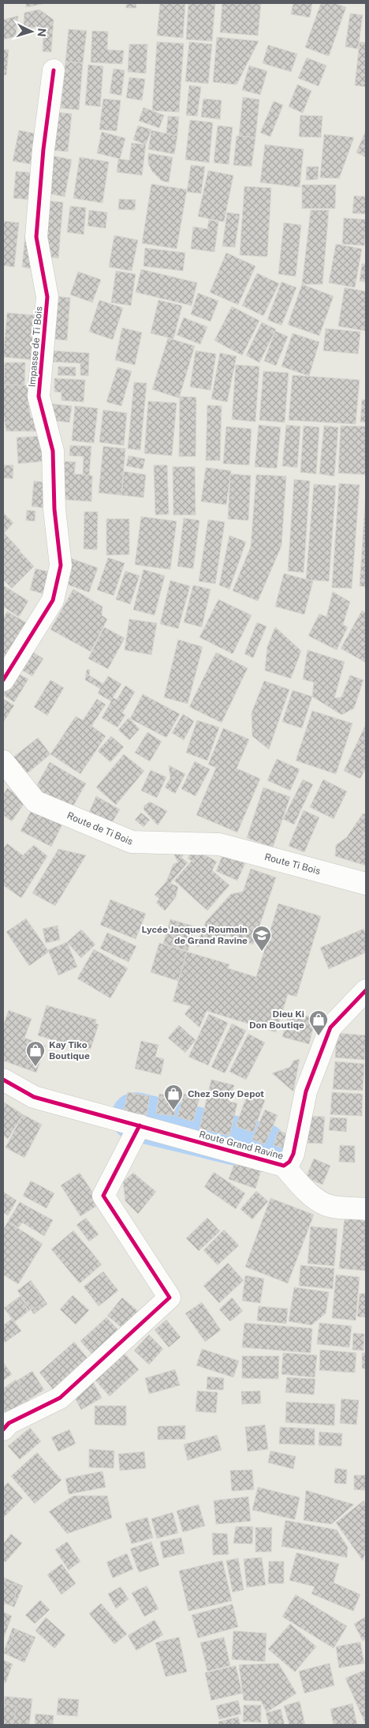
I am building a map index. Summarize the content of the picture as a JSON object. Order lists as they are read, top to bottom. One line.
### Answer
{"streets":{"street":["Impasse de Ti Bois","Route de Ti Bois","Route Ti Bois","Route Grand Ravine"]},"crossings":[["Route de Ti Bois","Route Ti Bois"]],"places":{"school or university":["Lycée Jacques Roumain de Grand Ravine"],"shop":["Dieu Ki Don Boutiqe","Kay Tiko Boutique","Chez Sony Depot"]},"north":"right"}
